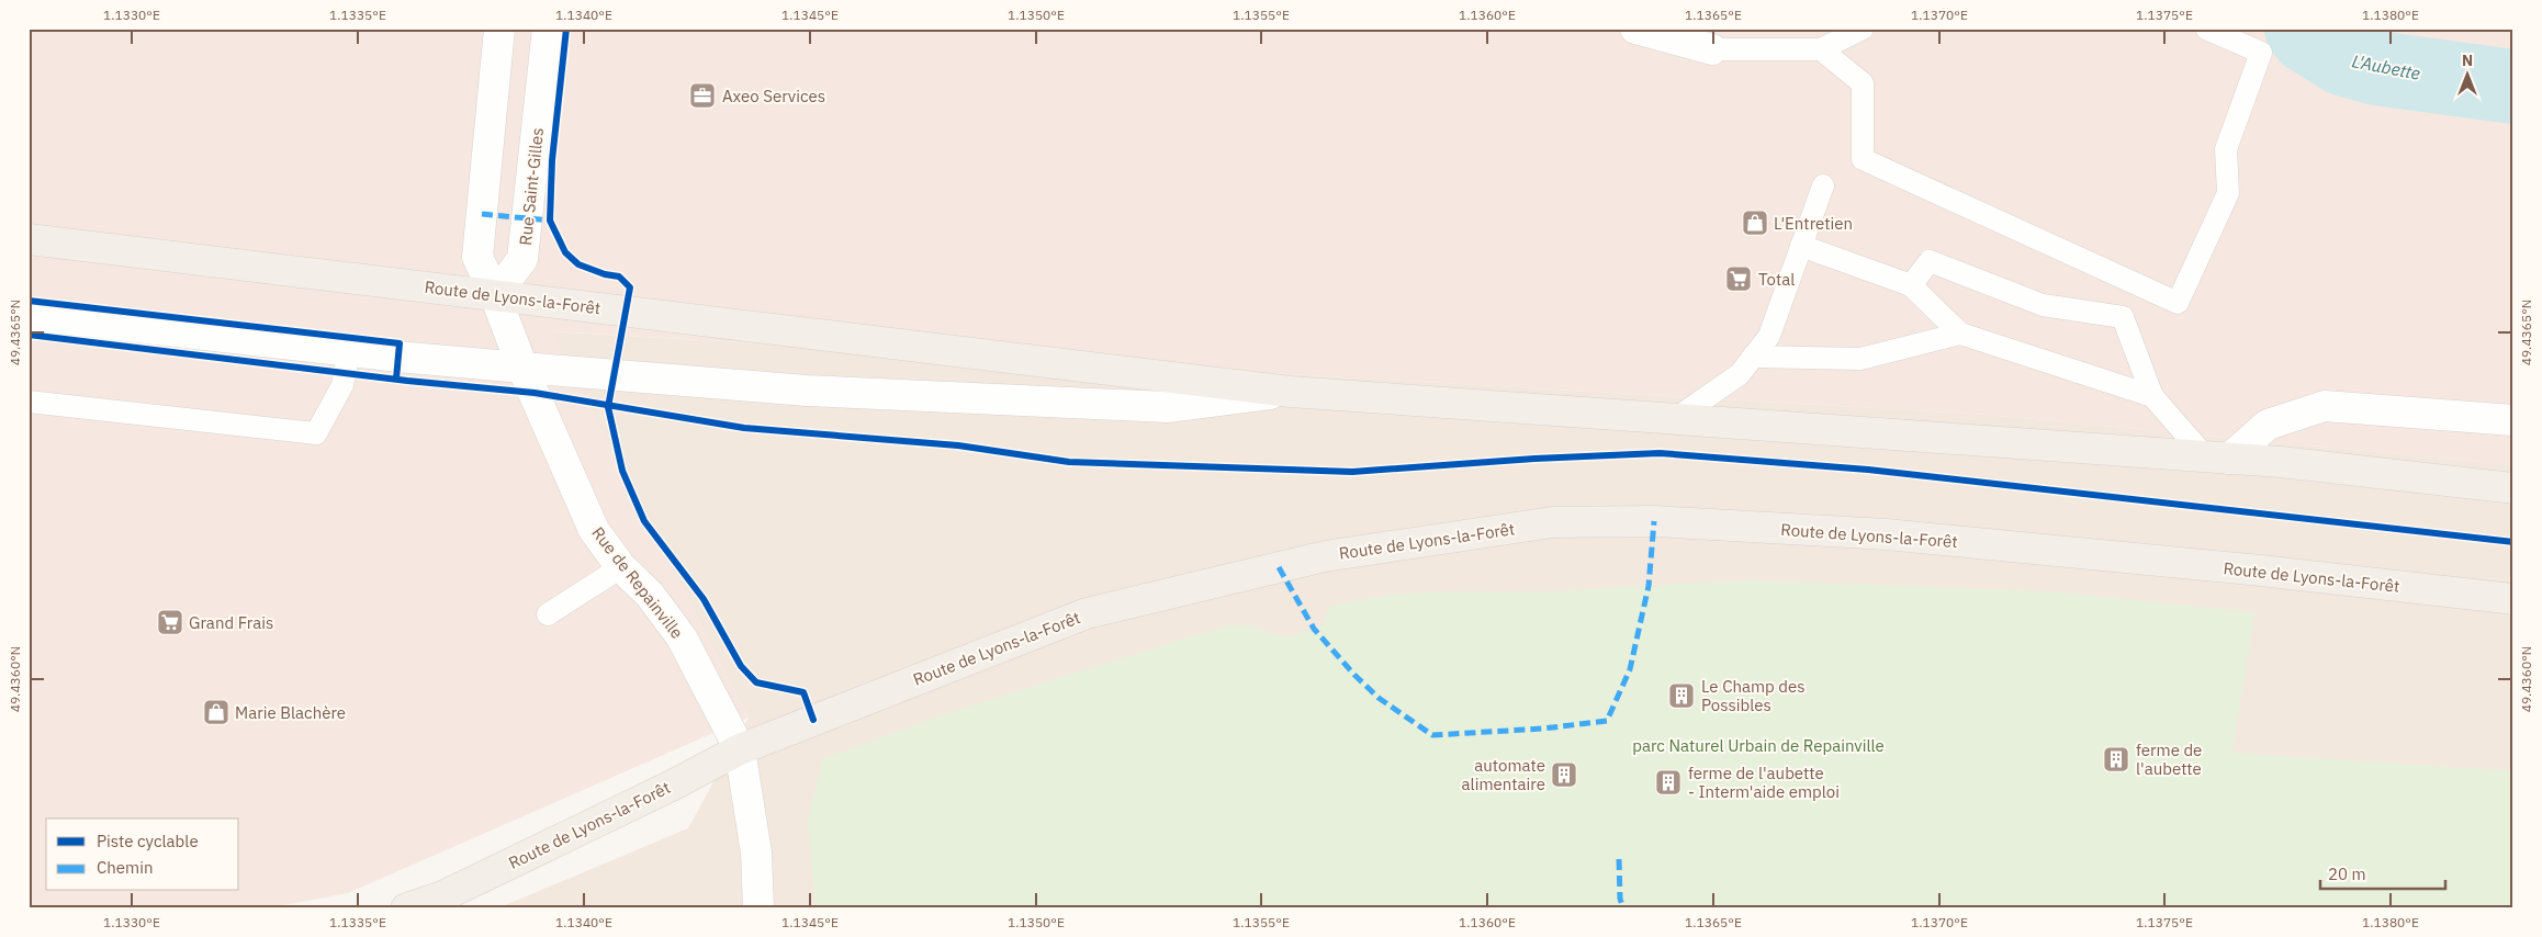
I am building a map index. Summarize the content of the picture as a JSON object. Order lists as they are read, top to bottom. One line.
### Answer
{"streets":{"main road":["Route de Lyons-la-Forêt"],"street":["Rue Saint-Gilles","Rue de Repainville"]},"crossings":[["Rue Saint-Gilles","Route de Lyons-la-Forêt"],["Rue Saint-Gilles","Rue de Repainville"],["Route de Lyons-la-Forêt","Rue de Repainville"]],"water":["L'Aubette"],"parks":["parc Naturel Urbain de Repainville"],"places":{"office":["Axeo Services"],"shop":["L'Entretien","Marie Blachère"],"supermarket":["Total","Grand Frais"],"building":["Le Champ des Possibles","ferme de l'aubette","automate alimentaire","ferme de l'aubette - Interm'aide emploi"]},"legend":["Piste cyclable","Chemin"],"scale_bar":"20 m","north":"top","coordinates":["1.1330°E","1.1335°E","1.1340°E","1.1345°E","1.1350°E","1.1355°E","1.1360°E","1.1365°E","1.1370°E","1.1375°E","1.1380°E","49.4365°N","49.4360°N"]}
